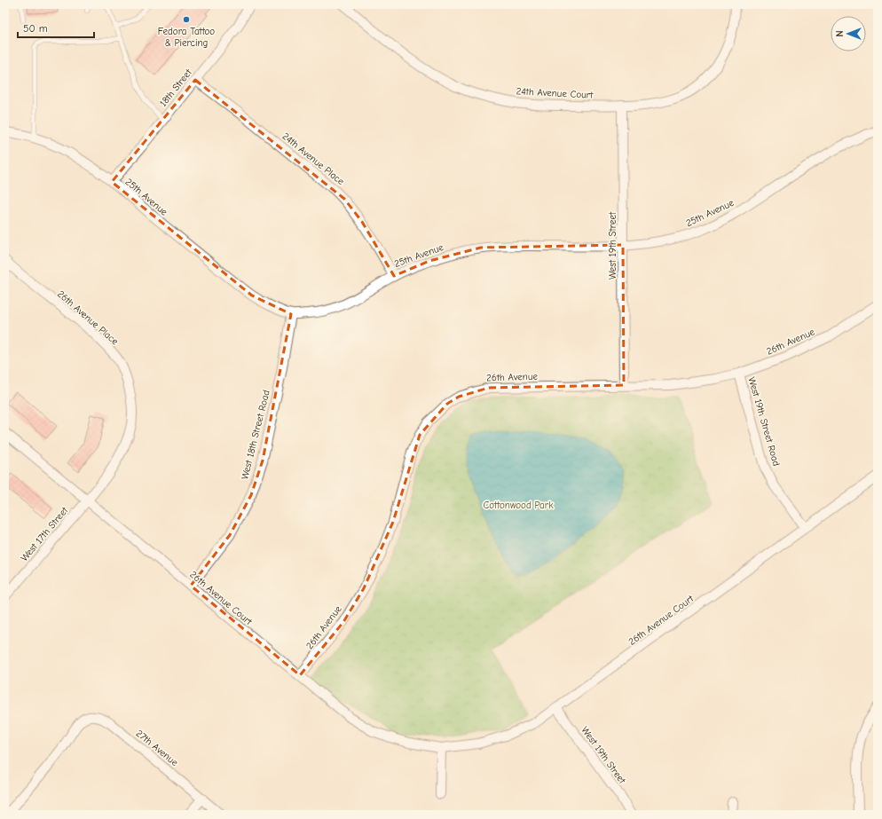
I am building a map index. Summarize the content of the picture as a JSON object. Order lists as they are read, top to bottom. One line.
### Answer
{"streets":{"street":["18th Street","24th Avenue Court","24th Avenue Place","25th Avenue","West 19th Street","26th Avenue Place","26th Avenue","West 19th Street Road","West 18th Street Road","West 17th Street","26th Avenue Court","27th Avenue"]},"crossings":[["18th Street","24th Avenue Place"],["18th Street","25th Avenue"],["24th Avenue Court","West 19th Street"],["24th Avenue Place","25th Avenue"],["25th Avenue","West 19th Street"],["25th Avenue","West 18th Street Road"],["West 19th Street","26th Avenue"],["West 19th Street","26th Avenue Court"],["26th Avenue Place","West 17th Street"],["26th Avenue Place","26th Avenue Court"],["26th Avenue","West 19th Street Road"],["26th Avenue","26th Avenue Court"],["West 19th Street Road","26th Avenue Court"],["West 18th Street Road","26th Avenue Court"],["West 17th Street","26th Avenue Court"]],"parks":["Cottonwood Park"],"places":["Fedora Tattoo & Piercing"],"scale_bar":"50 m","north":"left"}
